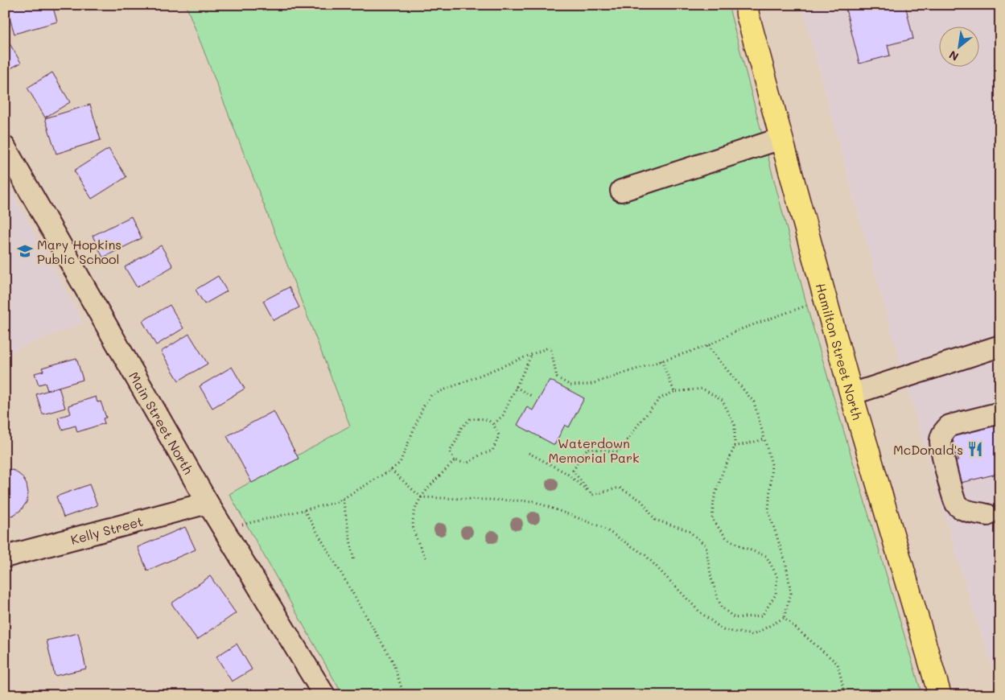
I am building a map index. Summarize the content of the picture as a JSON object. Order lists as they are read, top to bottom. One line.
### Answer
{"streets":{"main road":["Hamilton Street North"],"street":["Main Street North","Kelly Street"]},"crossings":[["Main Street North","Kelly Street"]],"parks":["Waterdown Memorial Park"],"places":{"school or university":["Mary Hopkins Public School"],"restaurant":["McDonald's"]},"north":"bottom left"}
